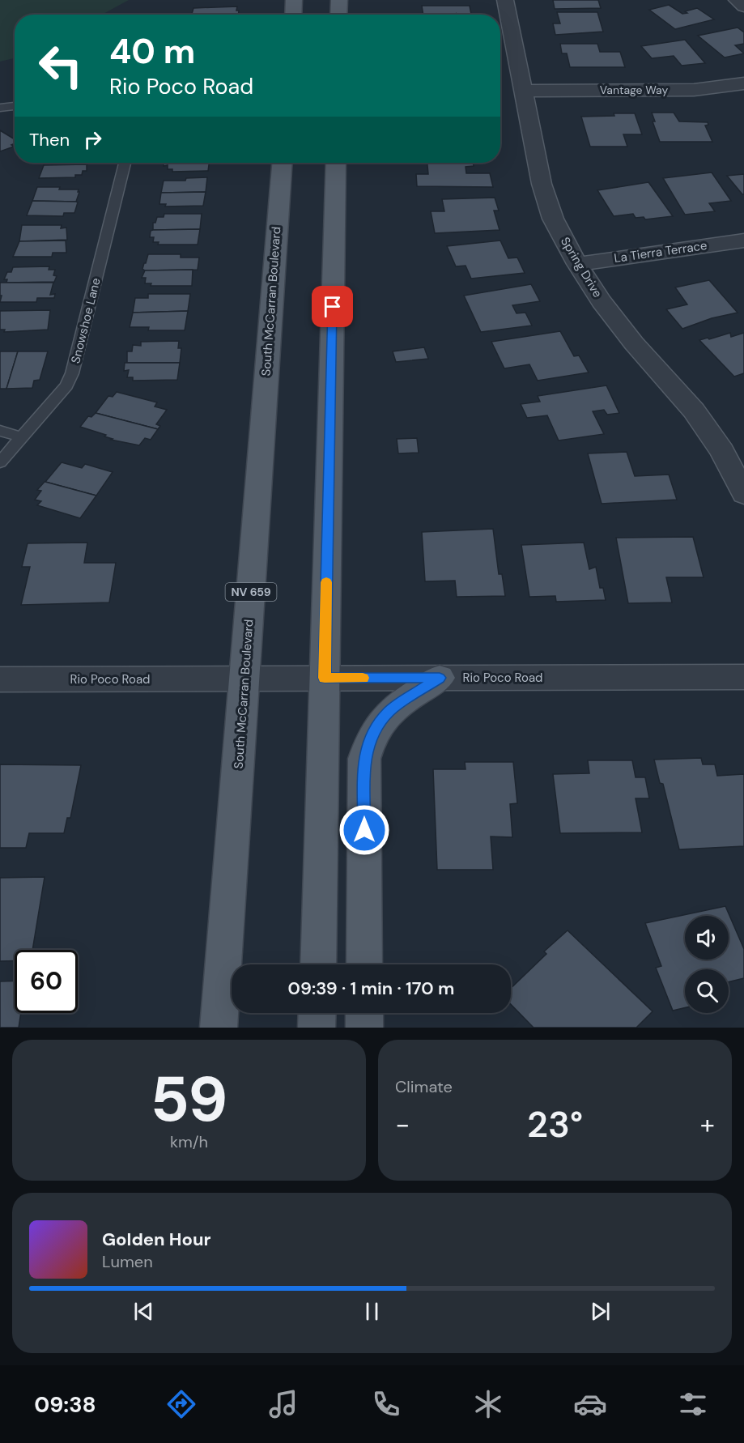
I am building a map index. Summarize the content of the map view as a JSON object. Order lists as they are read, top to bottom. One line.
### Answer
{"streets":{"main road":["South McCarran Boulevard","NV 659"],"street":["Vantage Way","La Tierra Terrace","Spring Drive","Rio Poco Road"],"lane":["Snowshoe Lane"]},"crossings":[["Vantage Way","Spring Drive"],["La Tierra Terrace","Spring Drive"],["South McCarran Boulevard","Rio Poco Road"]],"page":{"turn":["40 m","Rio Poco Road"],"then":"Then","limit":"60","trip":"09:39 · 1 min · 170 m","tile":[["59","km/h"],"Climate"],"heat":["−","23°","+"],"song":["Golden Hour","Lumen"],"tabs":"09:38"}}
